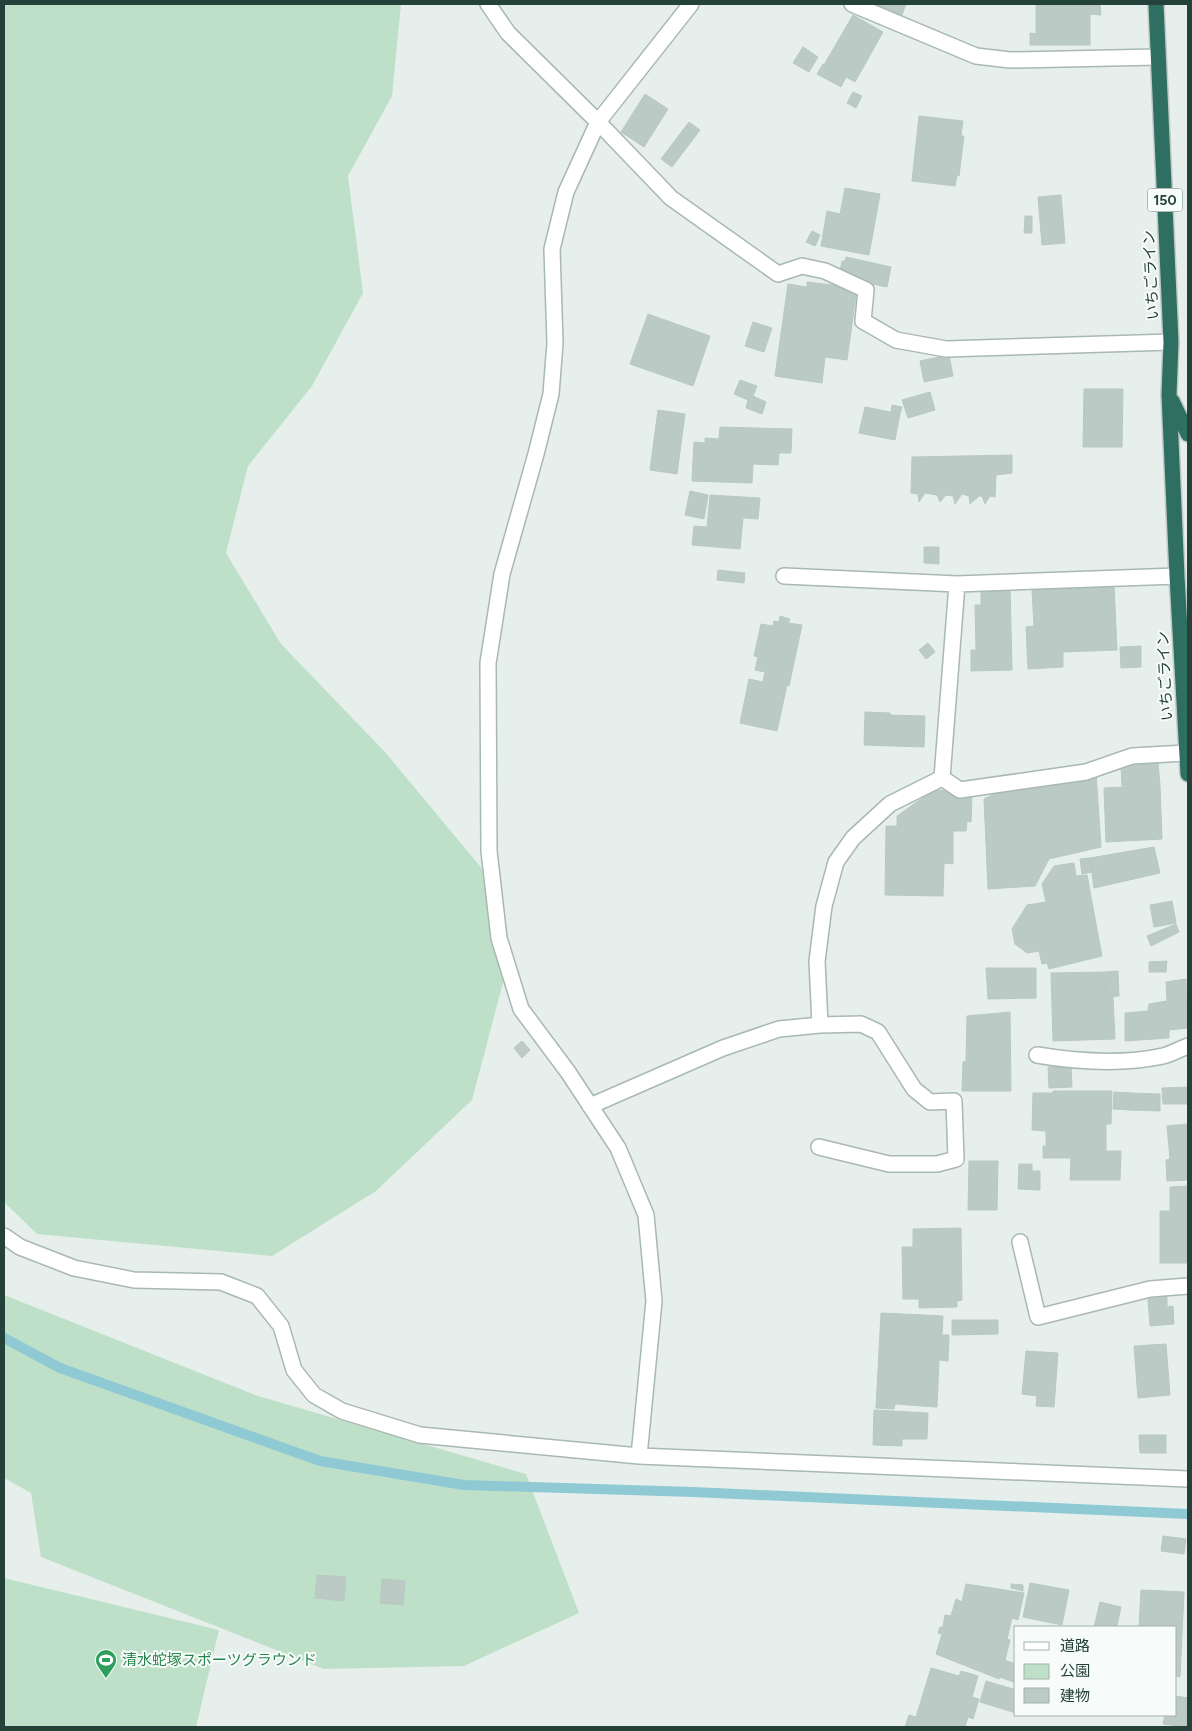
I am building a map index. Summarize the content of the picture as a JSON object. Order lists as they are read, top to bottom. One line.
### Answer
{"streets":{"highway":["150","いちごライン"]},"places":{"sports":["清水蛇塚スポーツグラウンド"]},"legend":["道路","公園","建物"]}
